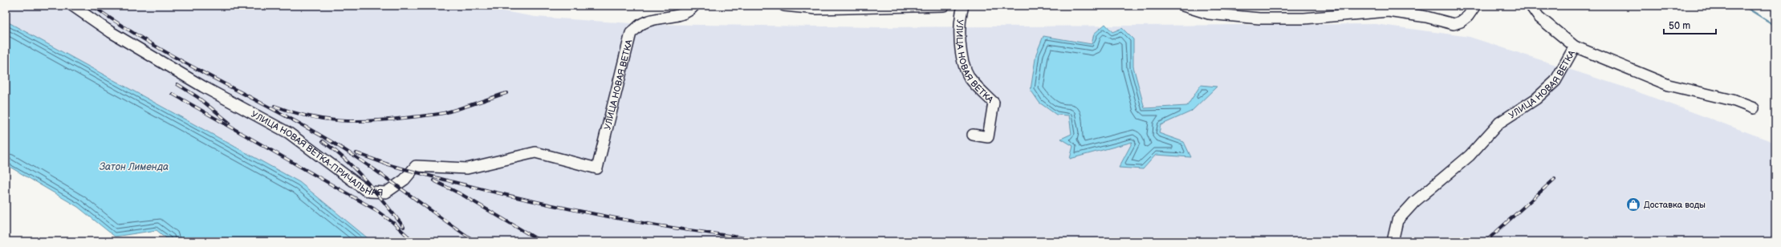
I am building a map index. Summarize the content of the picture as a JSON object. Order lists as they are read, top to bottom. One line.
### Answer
{"streets":{"street":["УЛИЦА НОВАЯ ВЕТКА","УЛИЦА НОВАЯ ВЕТКА-ПРИЧАЛЬНАЯ"]},"crossings":[["УЛИЦА НОВАЯ ВЕТКА","УЛИЦА НОВАЯ ВЕТКА-ПРИЧАЛЬНАЯ"]],"water":["Затон Лименда"],"places":{"shop":["Доставка воды"]},"scale_bar":"50 m"}
